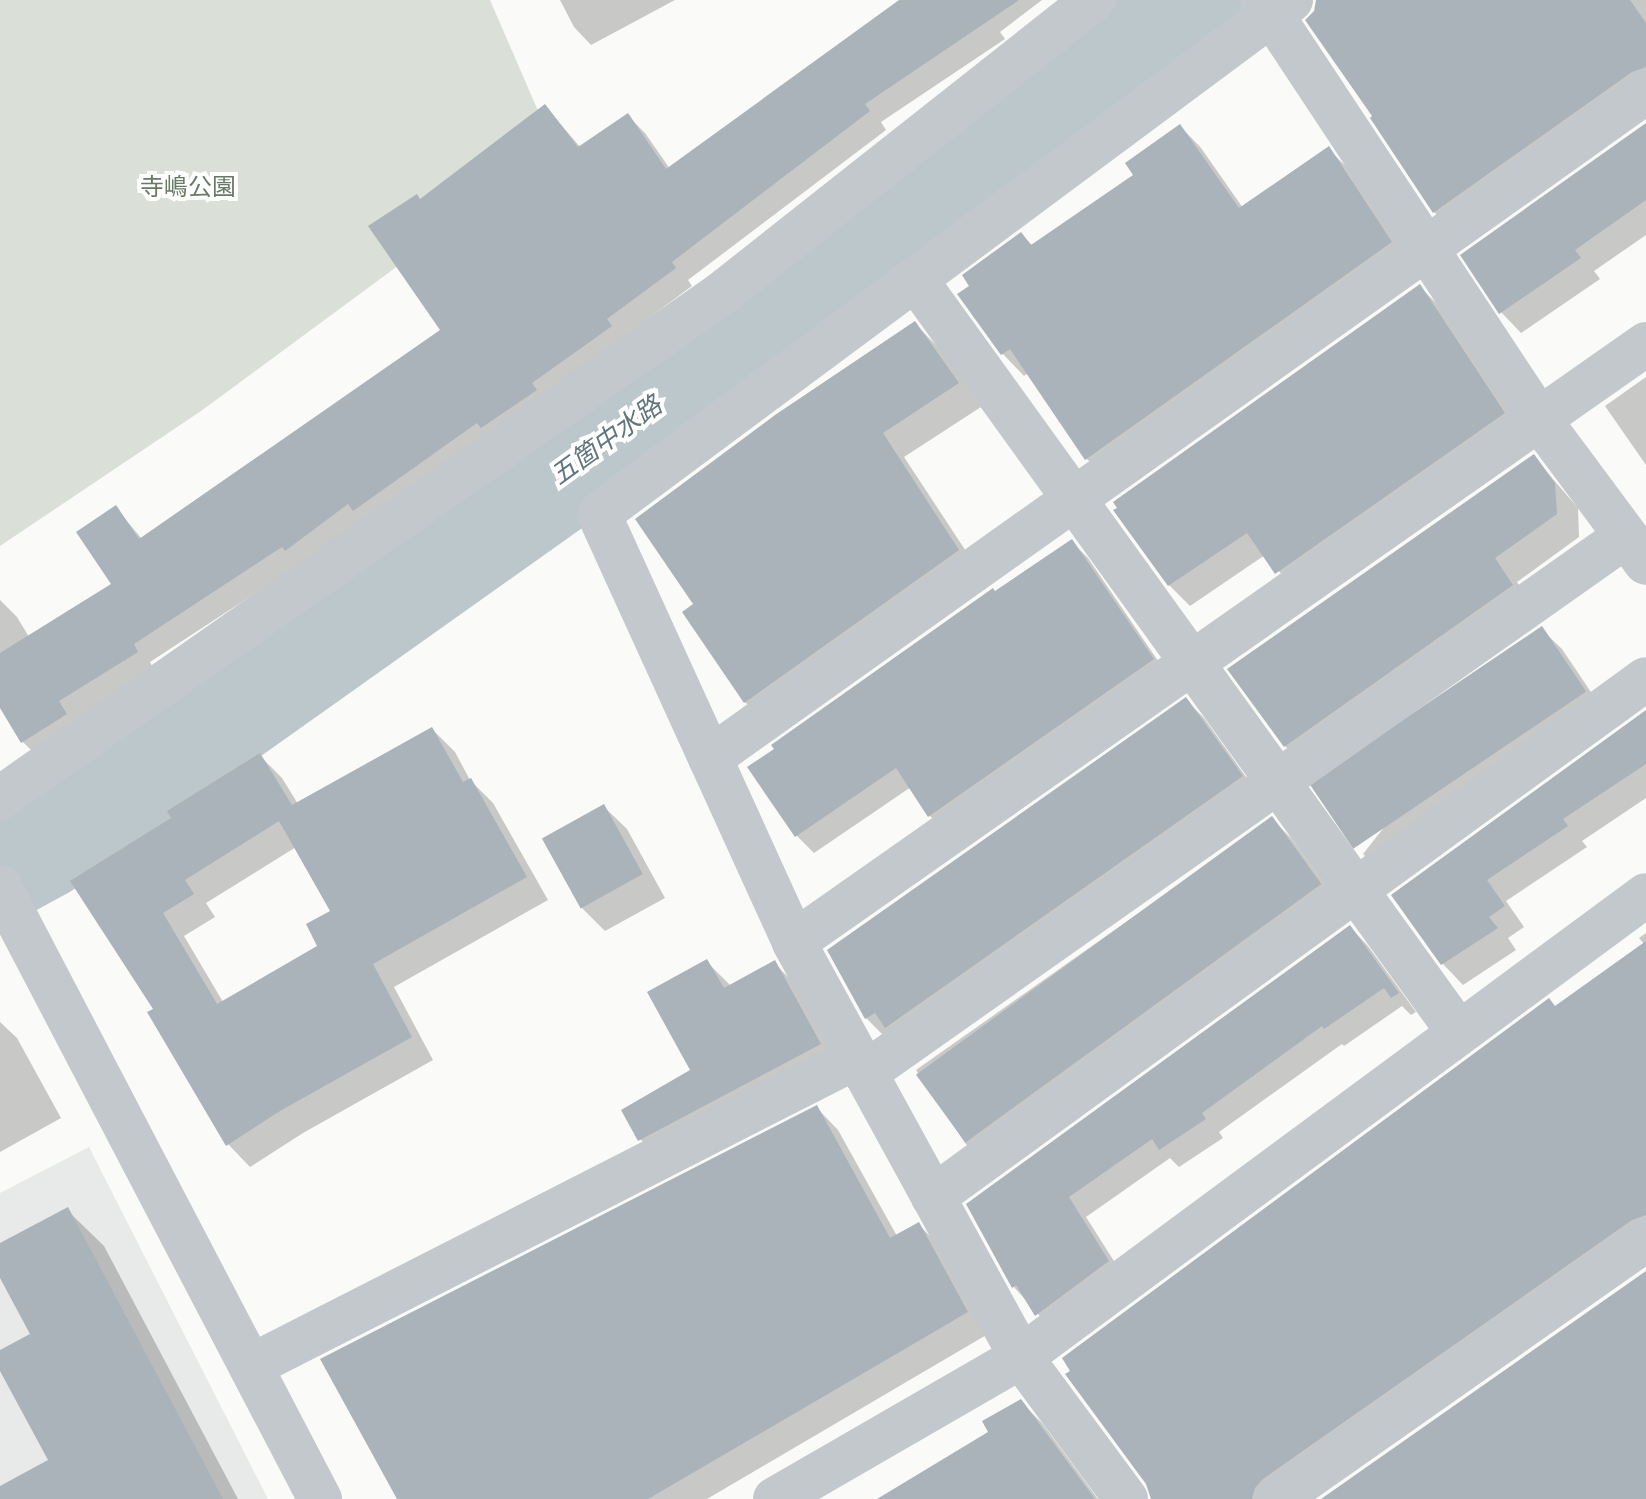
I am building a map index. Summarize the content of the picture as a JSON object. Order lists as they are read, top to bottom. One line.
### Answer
{"water":["五箇中水路"],"parks":["寺嶋公園"]}
